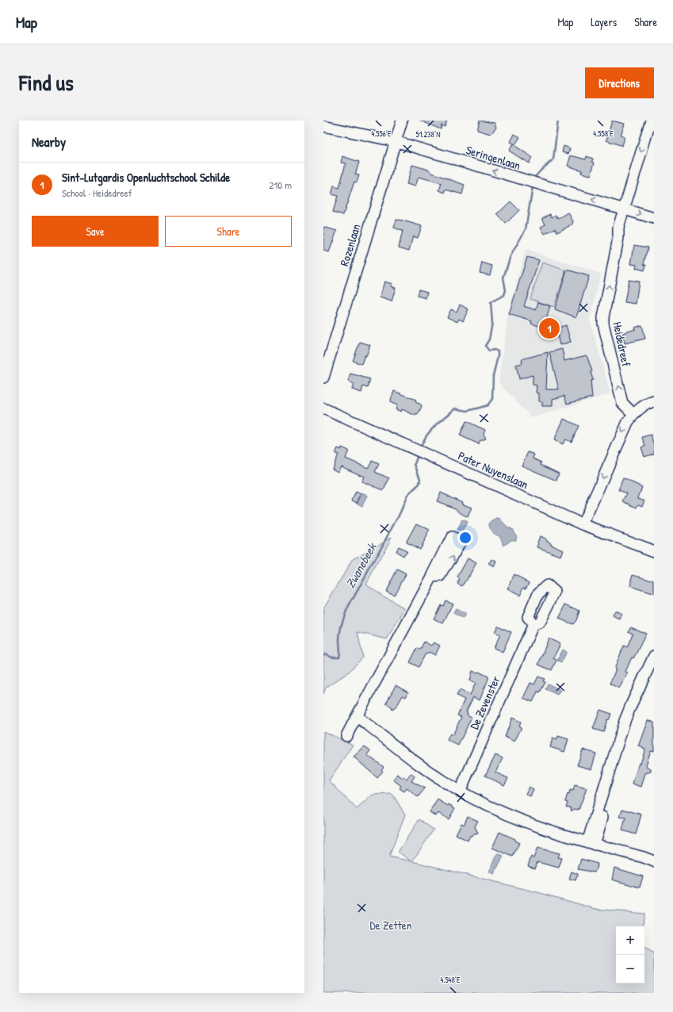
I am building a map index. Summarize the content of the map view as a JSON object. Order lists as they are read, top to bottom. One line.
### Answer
{"streets":{"street":["Seringenlaan","Rozenlaan","Heidedreef","Pater Nuyenslaan","De Zevenster"]},"crossings":[["Seringenlaan","Rozenlaan"],["Seringenlaan","Heidedreef"]],"water":["Zwanebeek"],"parks":["De Zetten"],"page":{"header":"Map","nav":["Map","Layers","Share"],"title":"Find us","buttons":["Directions",["Save","Share"]],"heading":"Nearby","list":[{"mark":"1","name":"Sint-Lutgardis Openluchtschool Schilde","note":"School · Heidedreef","value":"210 m"}],"pins":"1","map_buttons":["+","−"]},"coordinates":["4.556°E","4.558°E","51.238°N","4.548°E"]}
